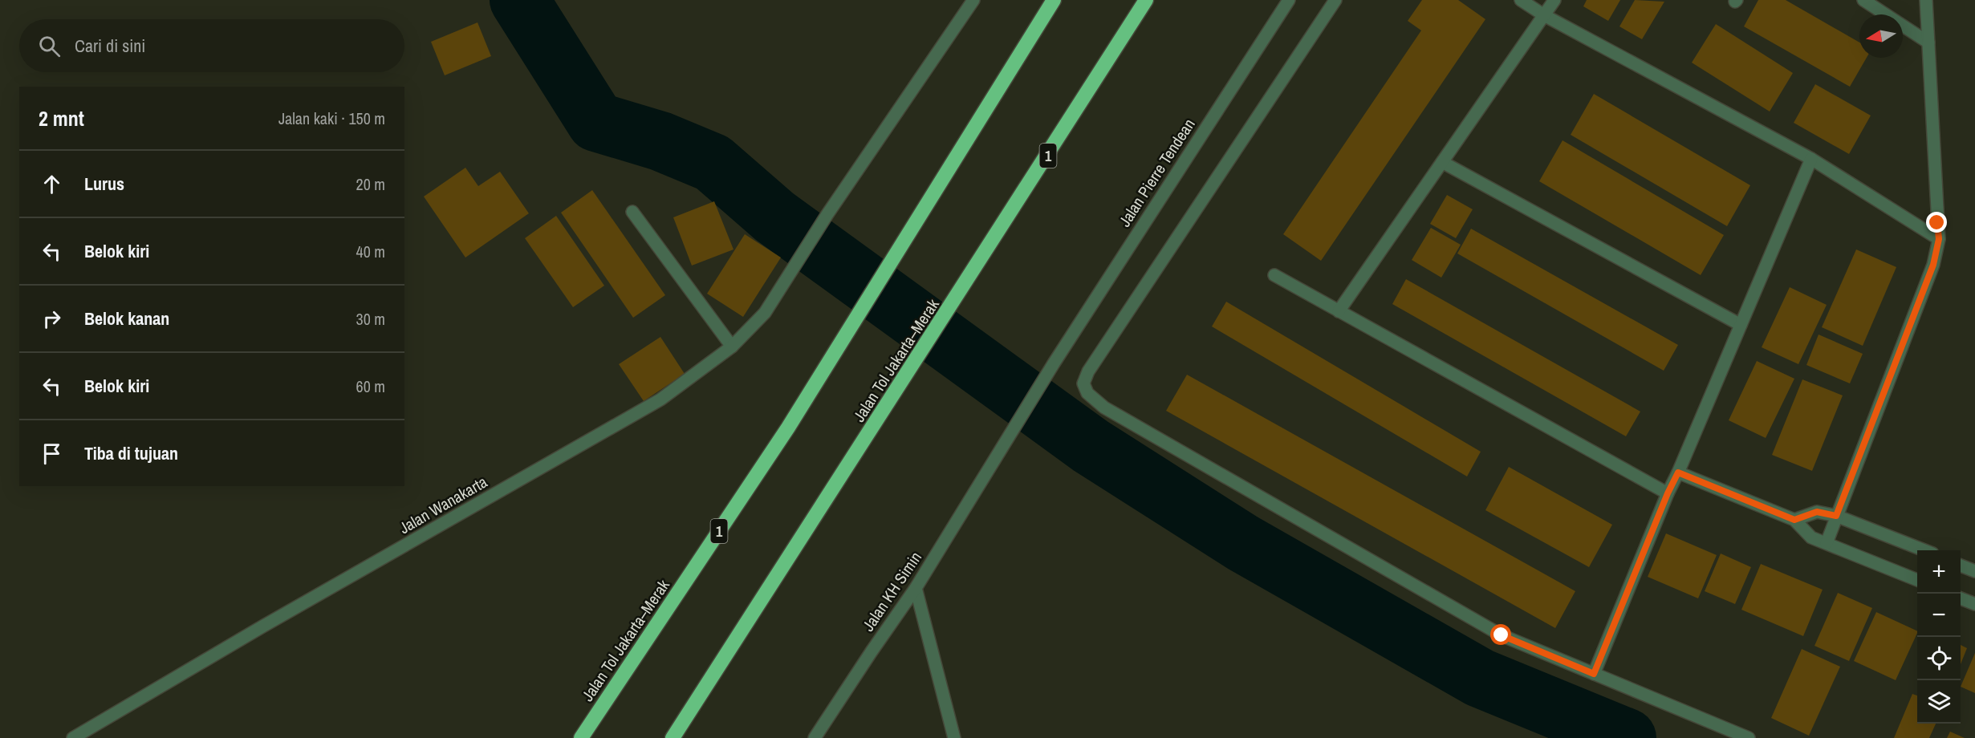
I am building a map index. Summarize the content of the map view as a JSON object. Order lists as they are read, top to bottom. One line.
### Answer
{"streets":{"highway":["1","Jalan Tol Jakarta–Merak"],"street":["Jalan Pierre Tendean","Jalan Wanakarta","Jalan KH Simin"]},"crossings":[["Jalan Pierre Tendean","Jalan KH Simin"]],"north":"left","page":{"search":"Cari di sini","heading":["2 mnt","Jalan kaki · 150 m"],"list":[["Lurus","20 m"],["Belok kiri","40 m"],["Belok kanan","30 m"],["Belok kiri","60 m"],"Tiba di tujuan"],"map_buttons":["+","−"]}}
